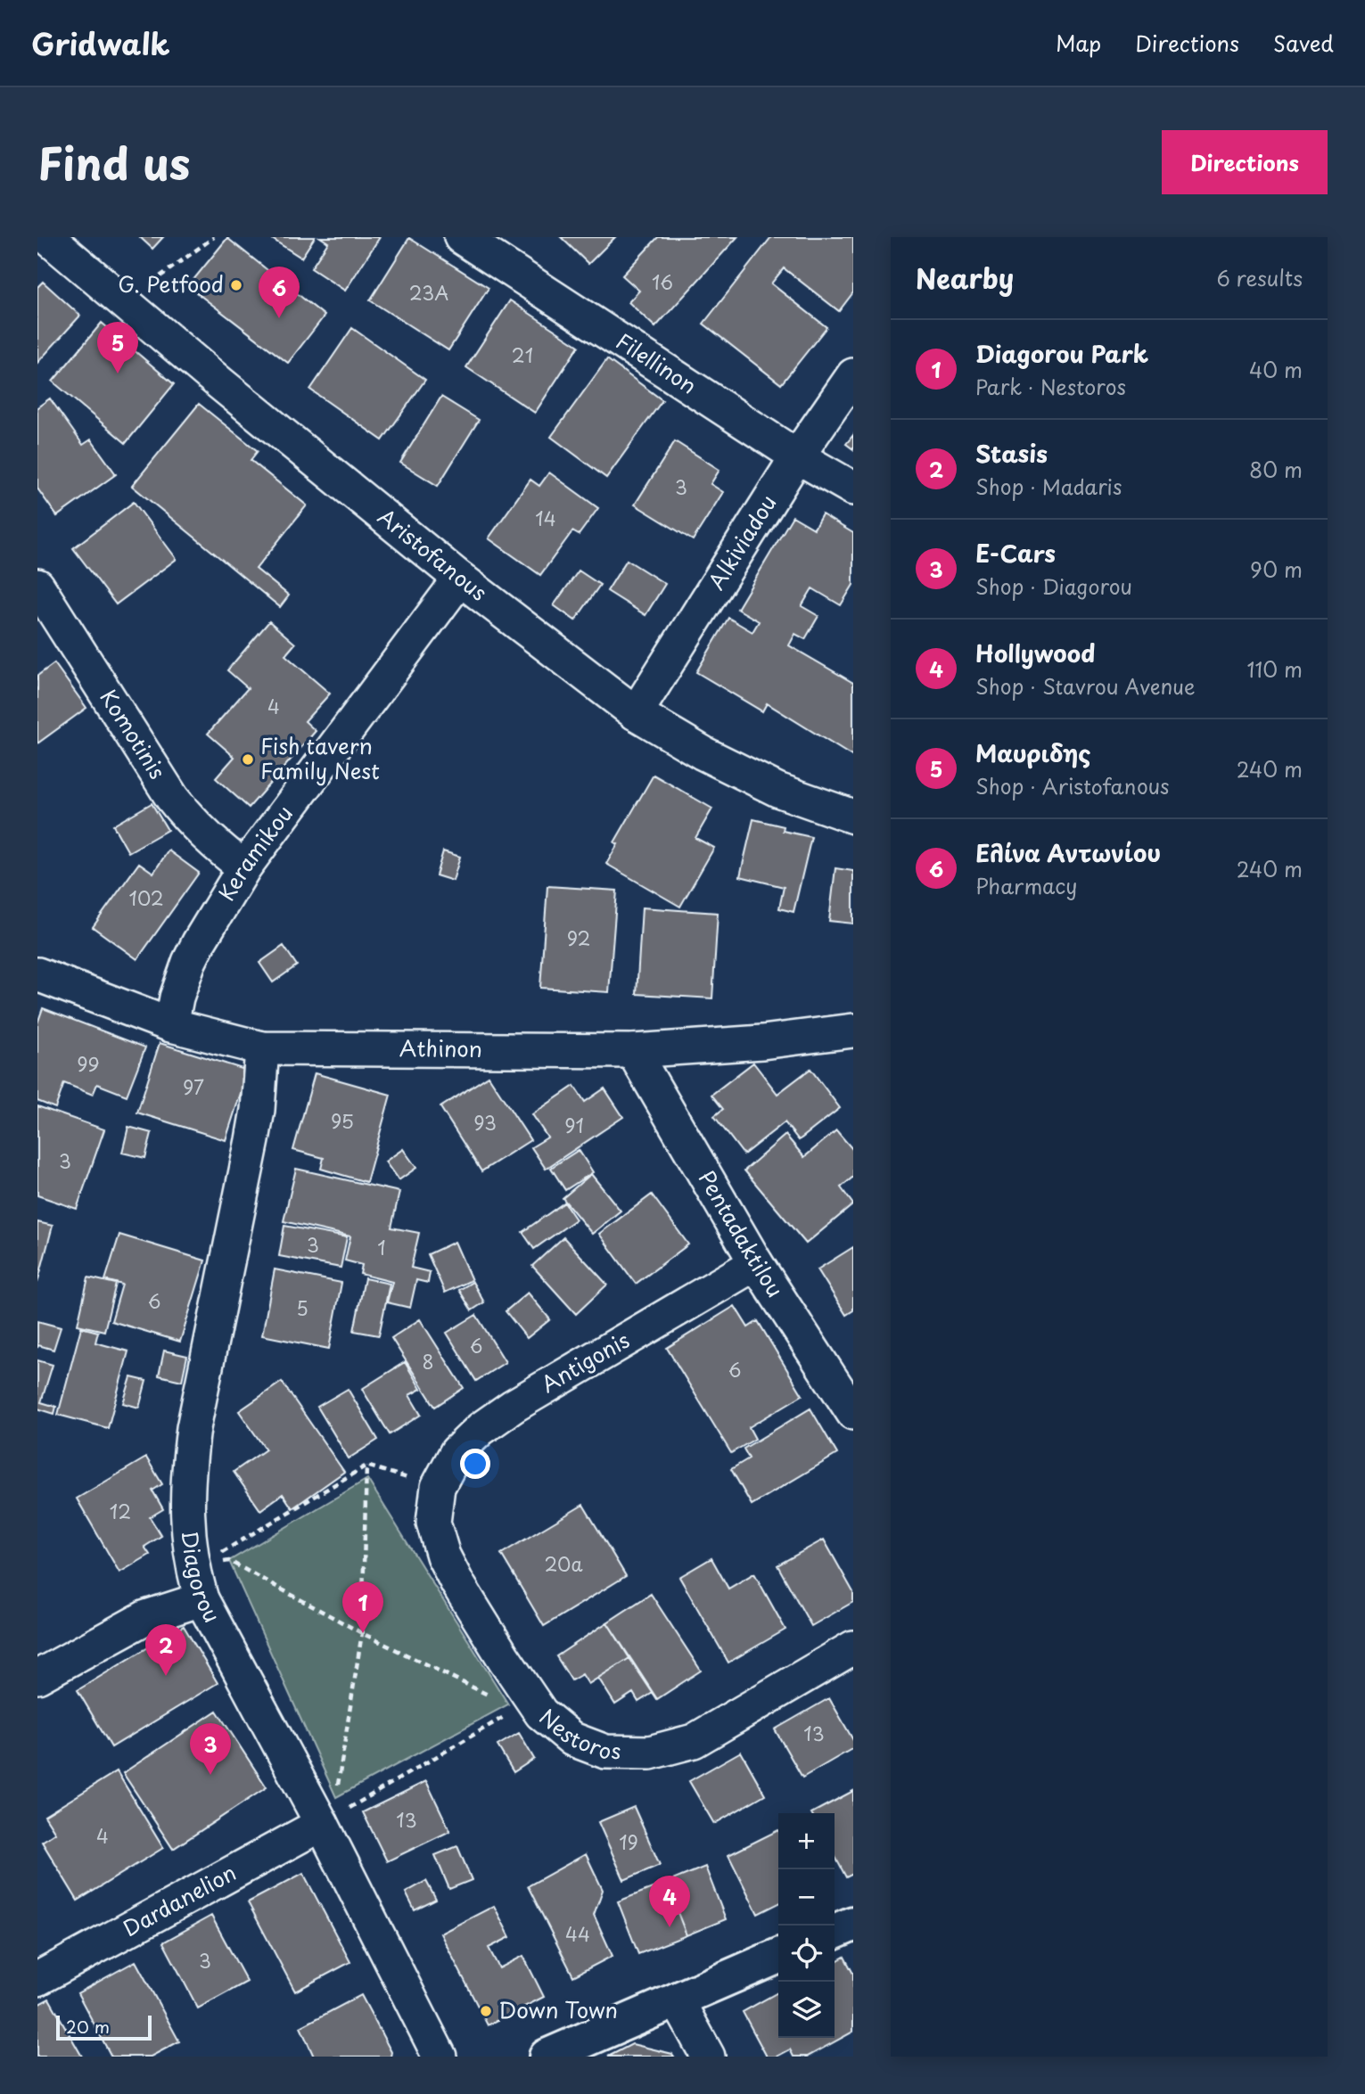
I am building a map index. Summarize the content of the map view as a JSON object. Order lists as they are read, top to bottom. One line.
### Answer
{"streets":{"street":["Filellinon","Alkiviadou","Aristofanous","Komotinis","Keramikou","Athinon","Pentadaktilou","Antigonis","Diagorou","Nestoros","Dardanelion"]},"crossings":[["Filellinon","Alkiviadou"],["Alkiviadou","Aristofanous"],["Aristofanous","Keramikou"],["Komotinis","Keramikou"],["Keramikou","Athinon"],["Athinon","Pentadaktilou"],["Athinon","Diagorou"],["Pentadaktilou","Antigonis"],["Antigonis","Nestoros"],["Diagorou","Dardanelion"]],"places":["G. Petfood","Fish tavern Family Nest","Down Town"],"house_numbers":["16","23Α","21","3","14","4","102","92","99","97","95","93","91","3","3","1","6","5","6","8","6","12","20a","13","13","4","19","44","3"],"scale_bar":"20 m","page":{"header":"Gridwalk","nav":["Map","Directions","Saved"],"title":"Find us","buttons":"Directions","heading":["Nearby","6 results"],"pins":["6","5","1","2","3","4"],"list":[{"mark":"1","name":"Diagorou Park","note":"Park · Nestoros","value":"40 m"},{"mark":"2","name":"Stasis","note":"Shop · Madaris","value":"80 m"},{"mark":"3","name":"E-Cars","note":"Shop · Diagorou","value":"90 m"},{"mark":"4","name":"Hollywood","note":"Shop · Stavrou Avenue","value":"110 m"},{"mark":"5","name":"Μαυριδης","note":"Shop · Aristofanous","value":"240 m"},{"mark":"6","name":"Ελίνα Αντωνίου","note":"Pharmacy","value":"240 m"}],"map_buttons":["+","−"],"scale":"20 m"}}
